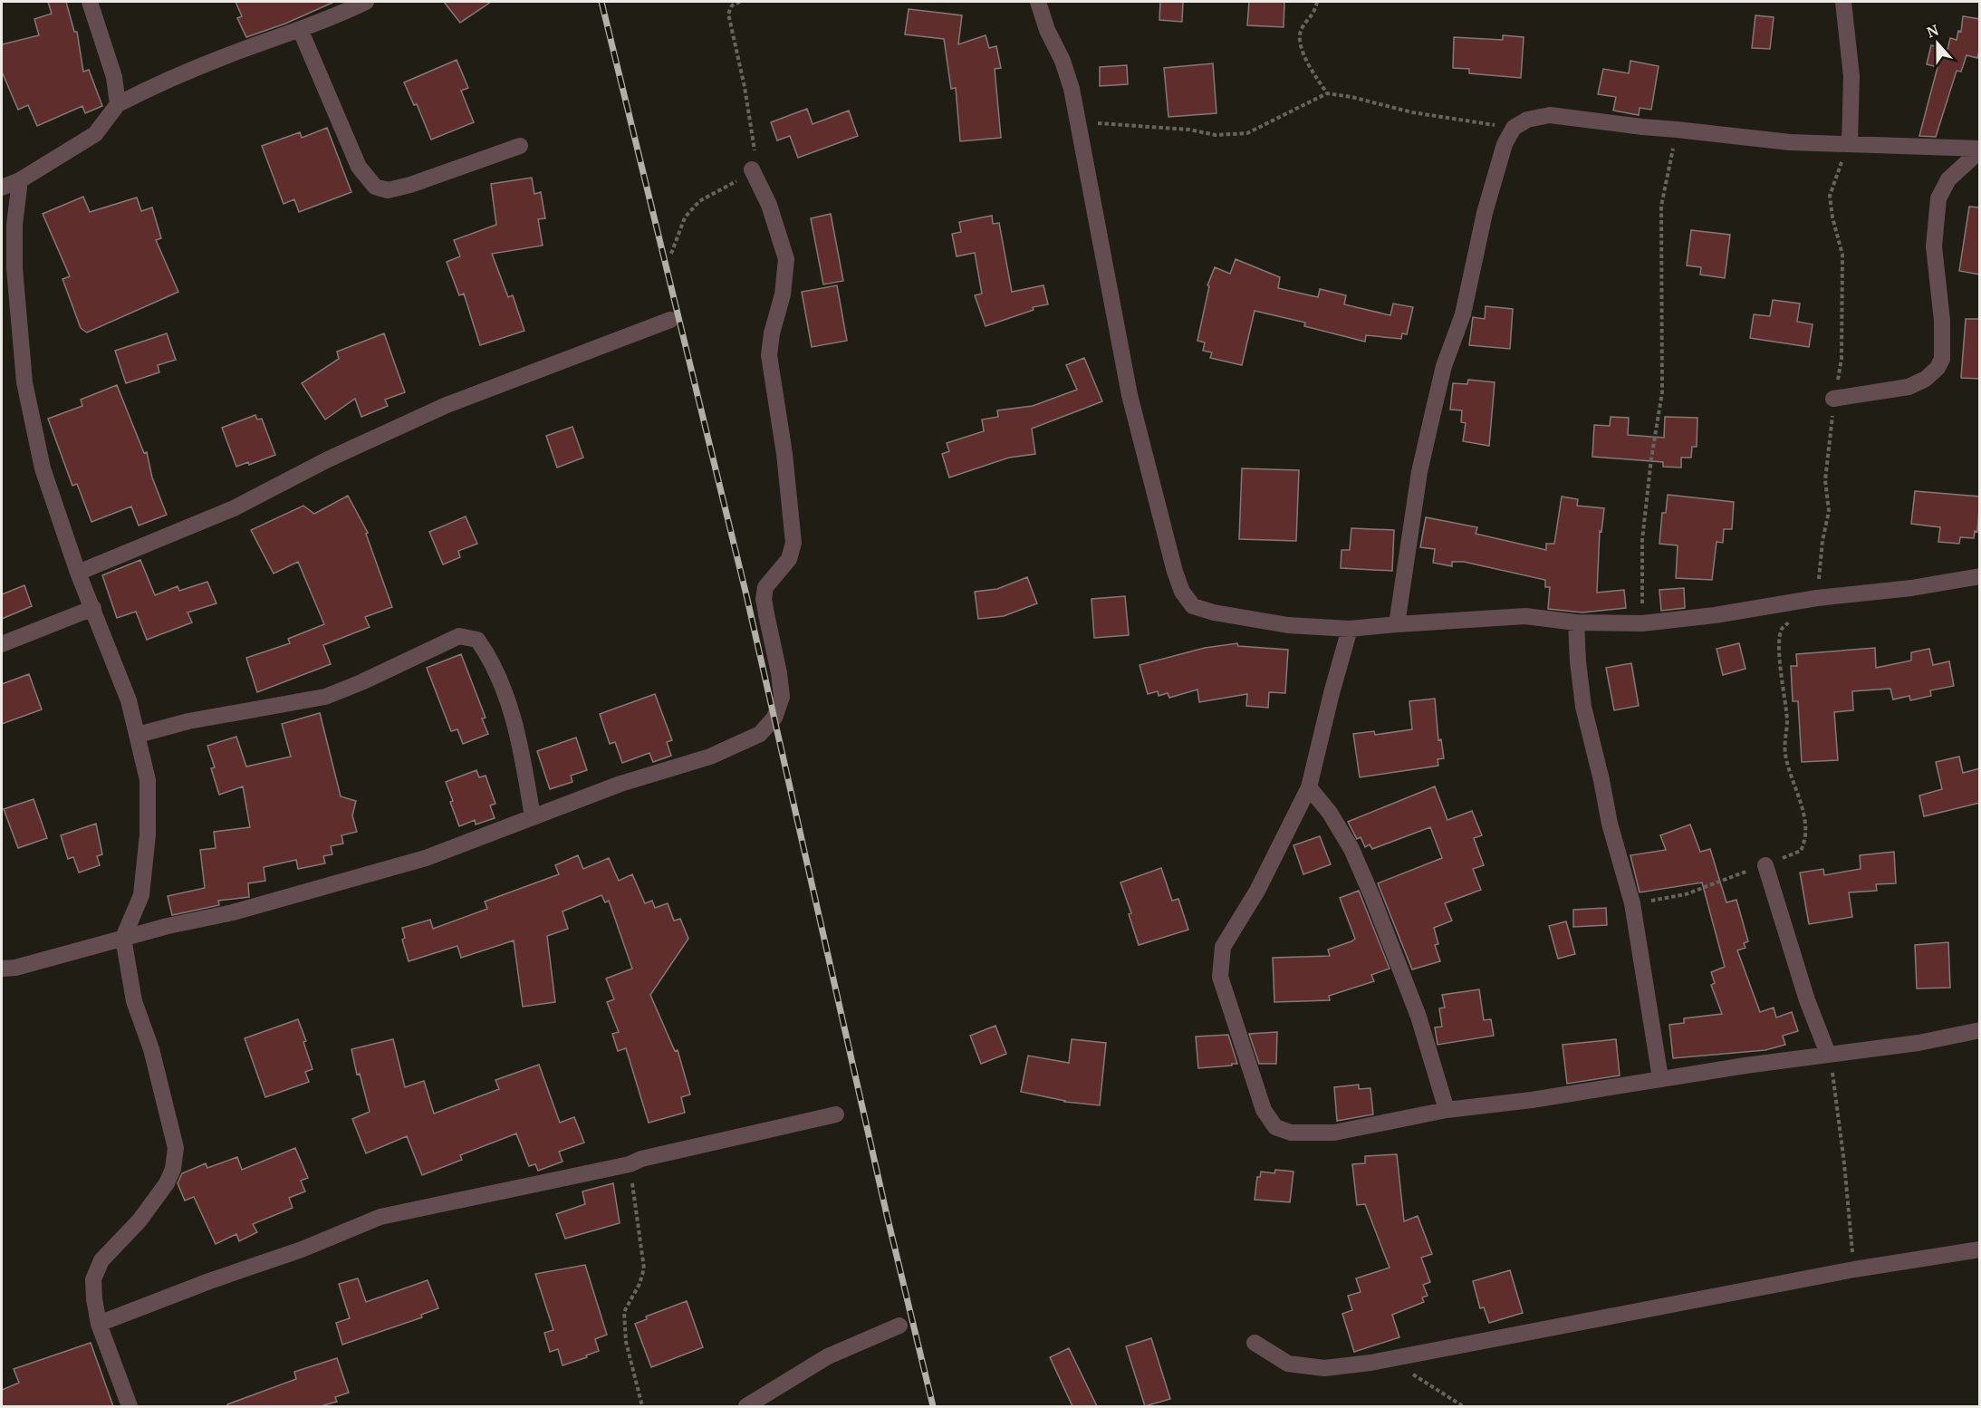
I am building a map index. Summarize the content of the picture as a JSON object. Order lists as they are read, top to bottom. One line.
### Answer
{"north":"top"}
